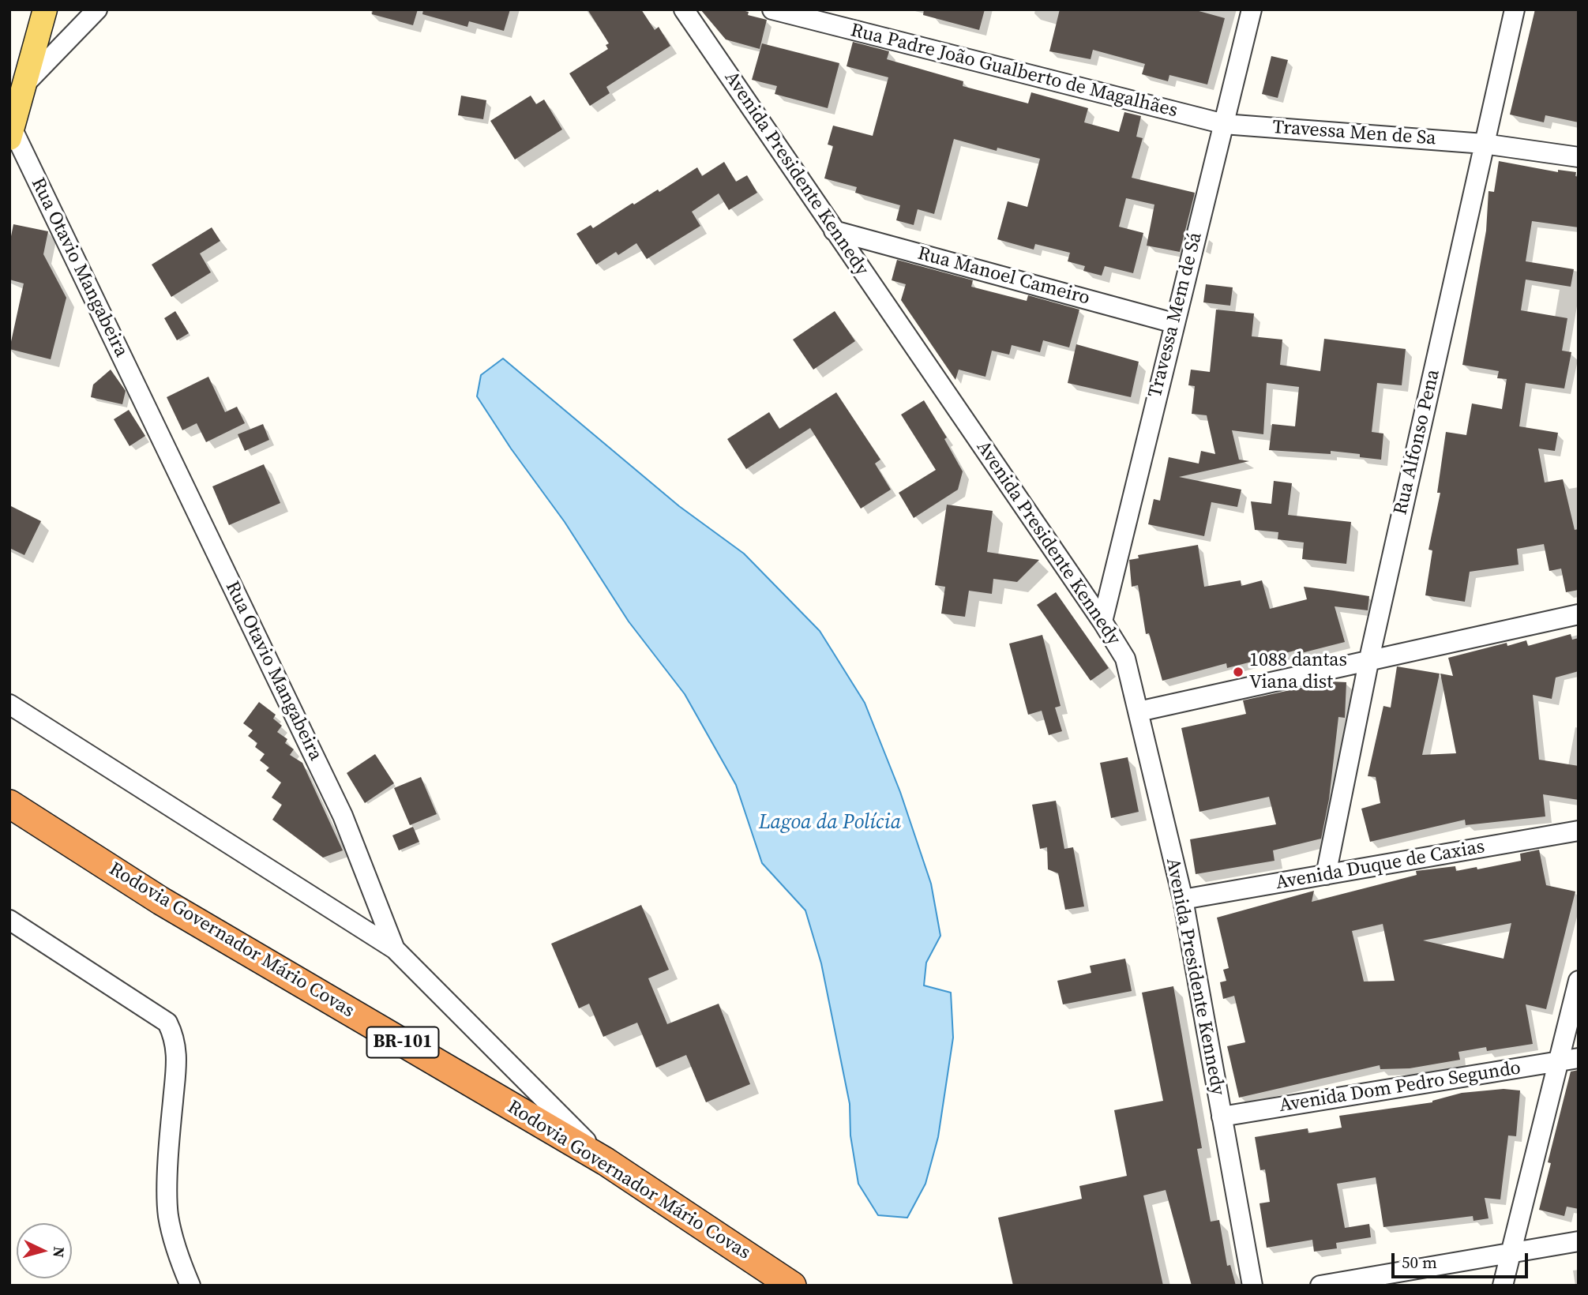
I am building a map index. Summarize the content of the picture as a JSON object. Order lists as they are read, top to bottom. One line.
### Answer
{"streets":{"highway":["Rodovia Governador Mário Covas","BR-101"],"street":["Rua Padre João Gualberto de Magalhães","Travessa Men de Sa","Avenida Presidente Kennedy","Rua Otavio Mangabeira","Rua Manoel Cameiro","Travessa Mem de Sá","Rua Alfonso Pena","Avenida Duque de Caxias","Avenida Dom Pedro Segundo"]},"crossings":[["Rua Padre João Gualberto de Magalhães","Travessa Men de Sa"],["Rua Padre João Gualberto de Magalhães","Travessa Mem de Sá"],["Travessa Men de Sa","Travessa Mem de Sá"],["Travessa Men de Sa","Rua Alfonso Pena"],["Avenida Presidente Kennedy","Rua Manoel Cameiro"],["Avenida Presidente Kennedy","Travessa Mem de Sá"],["Avenida Presidente Kennedy","Avenida Duque de Caxias"],["Avenida Presidente Kennedy","Avenida Dom Pedro Segundo"],["Rua Otavio Mangabeira","Rodovia Governador Mário Covas"],["Rua Manoel Cameiro","Travessa Mem de Sá"],["Rua Alfonso Pena","Avenida Duque de Caxias"]],"water":["Lagoa da Polícia"],"places":["1088 dantas Viana dist"],"scale_bar":"50 m","north":"right"}
